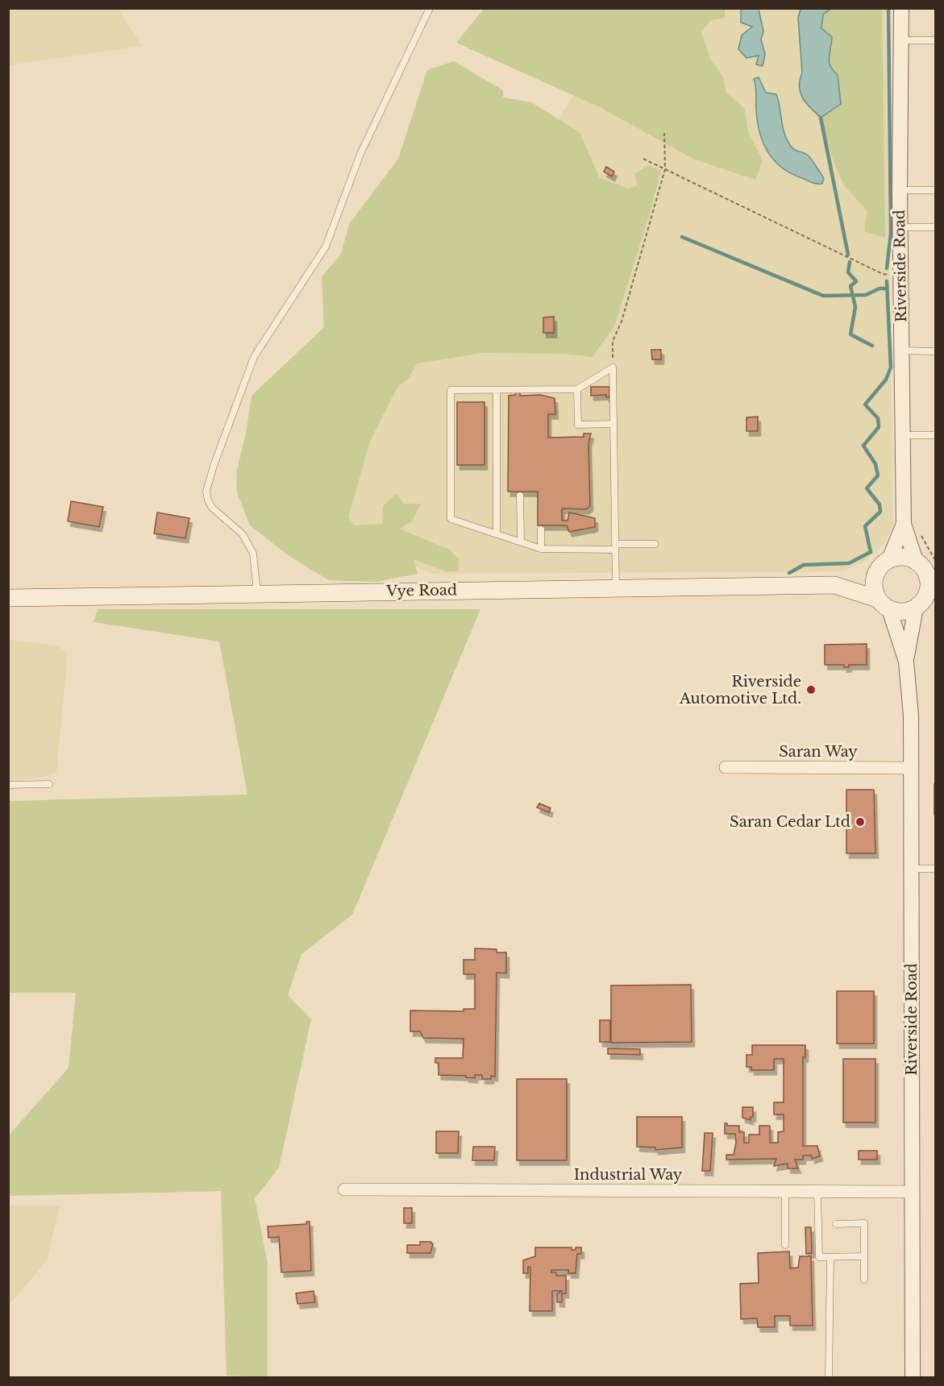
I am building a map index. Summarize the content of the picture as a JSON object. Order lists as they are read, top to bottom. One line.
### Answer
{"streets":{"main road":["Vye Road"],"street":["Riverside Road","Saran Way","Industrial Way"]},"crossings":[["Riverside Road","Vye Road"],["Riverside Road","Saran Way"],["Riverside Road","Industrial Way"]],"places":["Riverside Automotive Ltd.","Saran Cedar Ltd"]}
